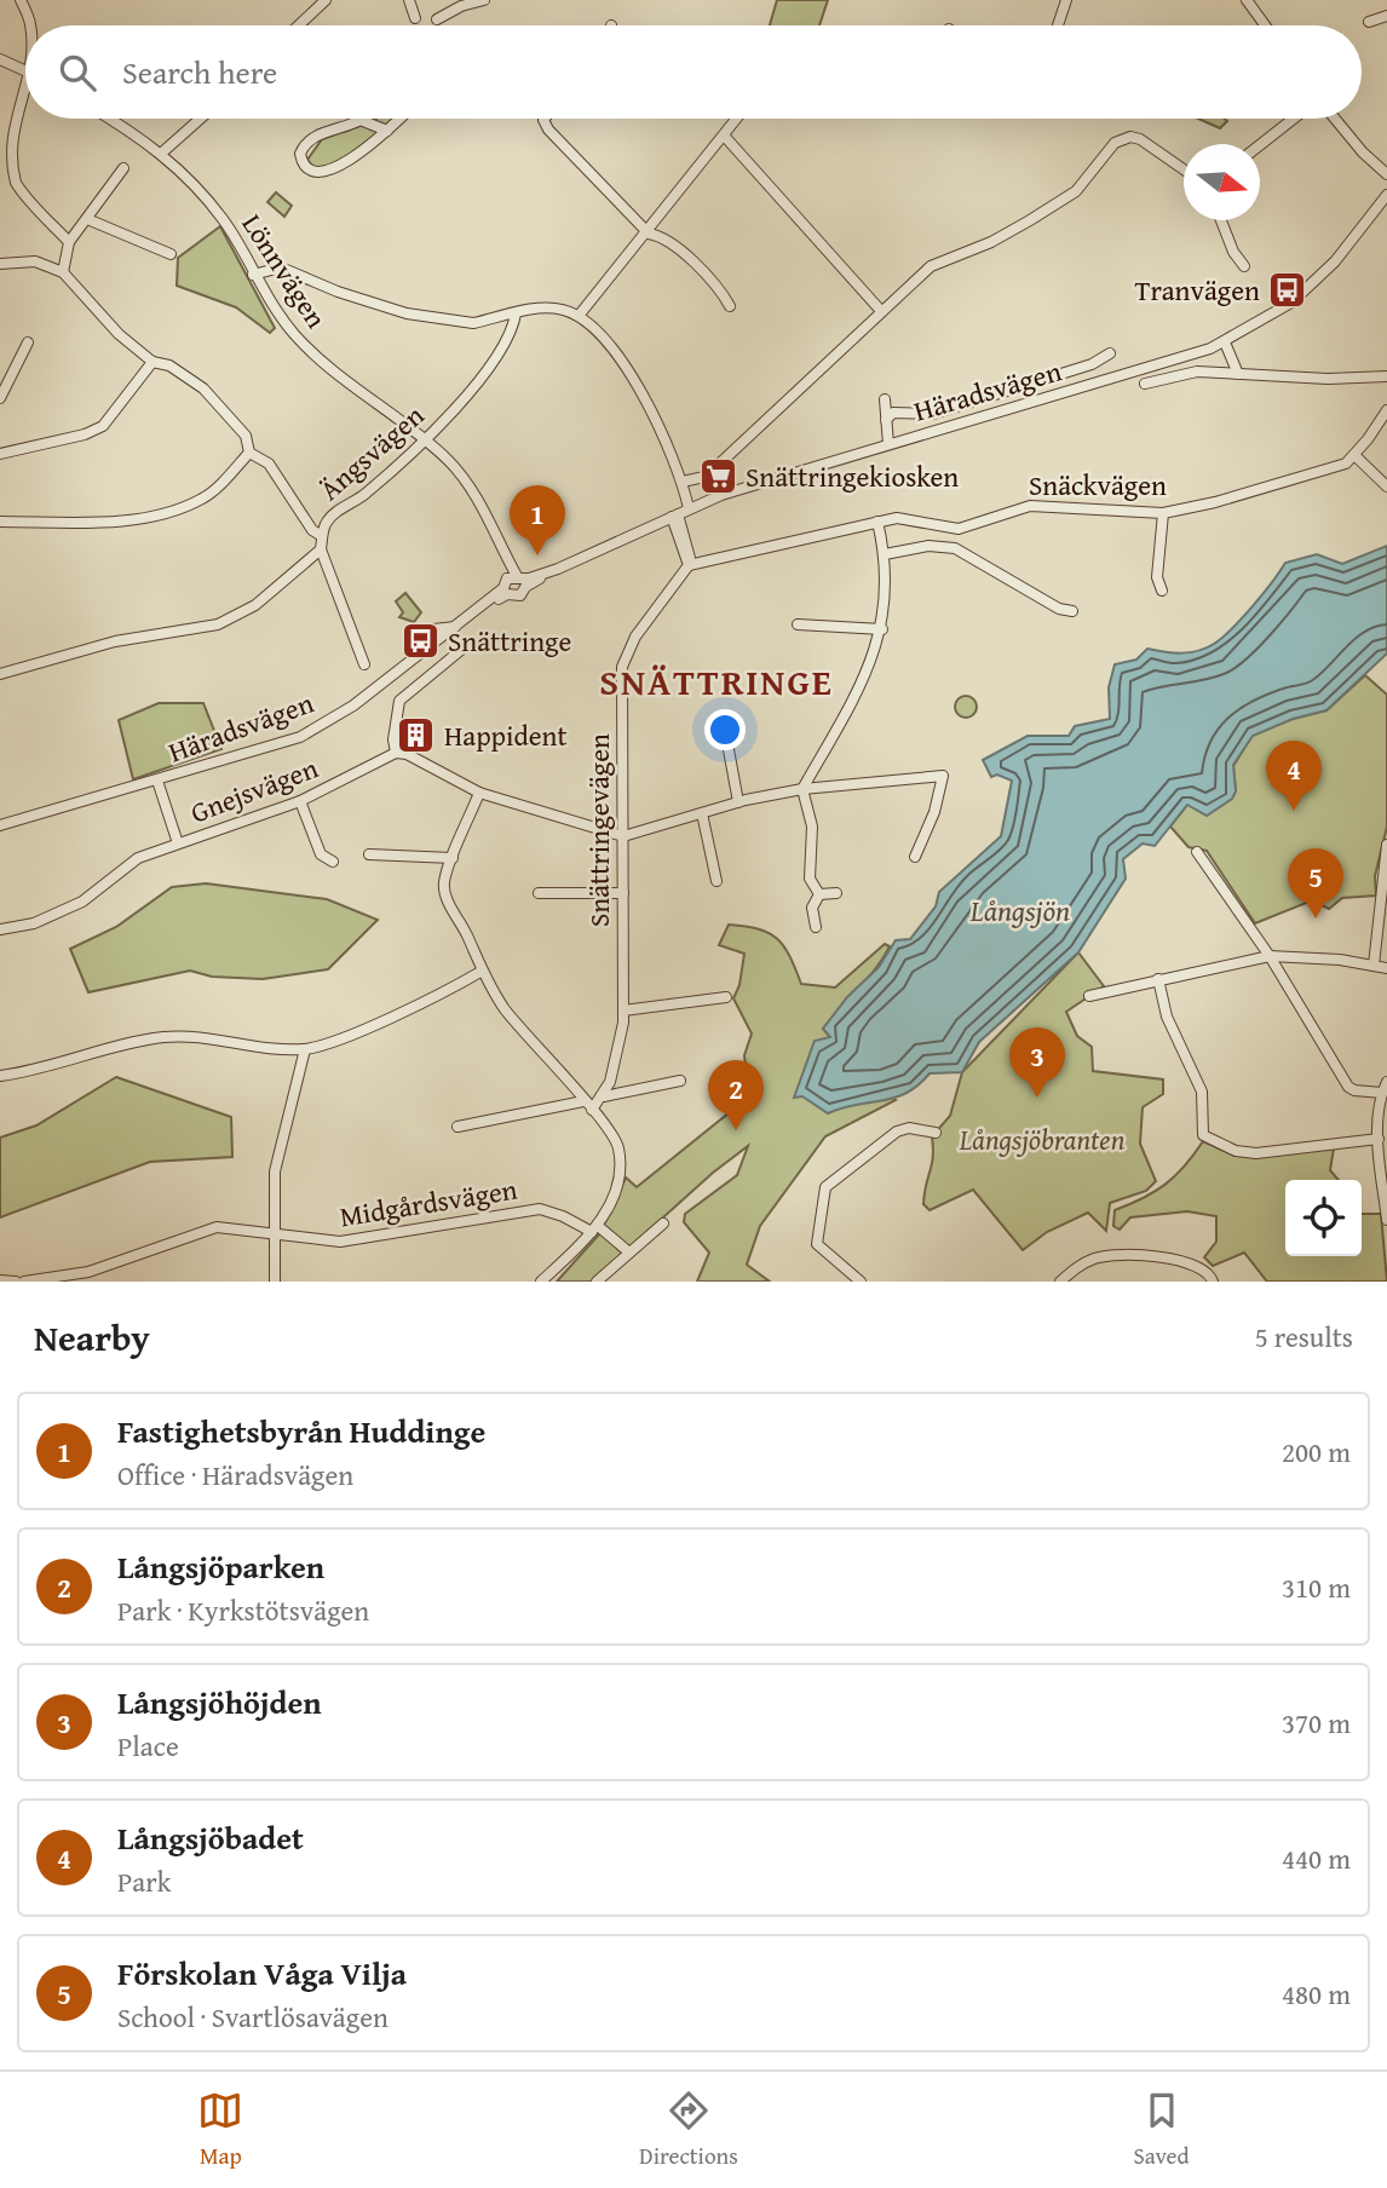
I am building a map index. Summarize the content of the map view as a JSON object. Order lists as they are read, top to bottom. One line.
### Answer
{"streets":{"street":["Lönnvägen","Häradsvägen","Ängsvägen","Snäckvägen","Gnejsvägen","Snättringevägen","Midgårdsvägen"]},"crossings":[["Lönnvägen","Häradsvägen"],["Lönnvägen","Ängsvägen"],["Snäckvägen","Snättringevägen"]],"districts":["SNÄTTRINGE"],"water":["Långsjön"],"parks":["Långsjöbranten"],"places":{"bus stop":["Tranvägen","Snättringe"],"supermarket":["Snättringekiosken"],"building":["Happident"]},"north":"right","page":{"search":"Search here","pins":["1","4","5","3","2"],"heading":["Nearby","5 results"],"list":[{"mark":"1","name":"Fastighetsbyrån Huddinge","note":"Office · Häradsvägen","value":"200 m"},{"mark":"2","name":"Långsjöparken","note":"Park · Kyrkstötsvägen","value":"310 m"},{"mark":"3","name":"Långsjöhöjden","note":"Place","value":"370 m"},{"mark":"4","name":"Långsjöbadet","note":"Park","value":"440 m"},{"mark":"5","name":"Förskolan Våga Vilja","note":"School · Svartlösavägen","value":"480 m"}],"nav":["Map","Directions","Saved"]}}
